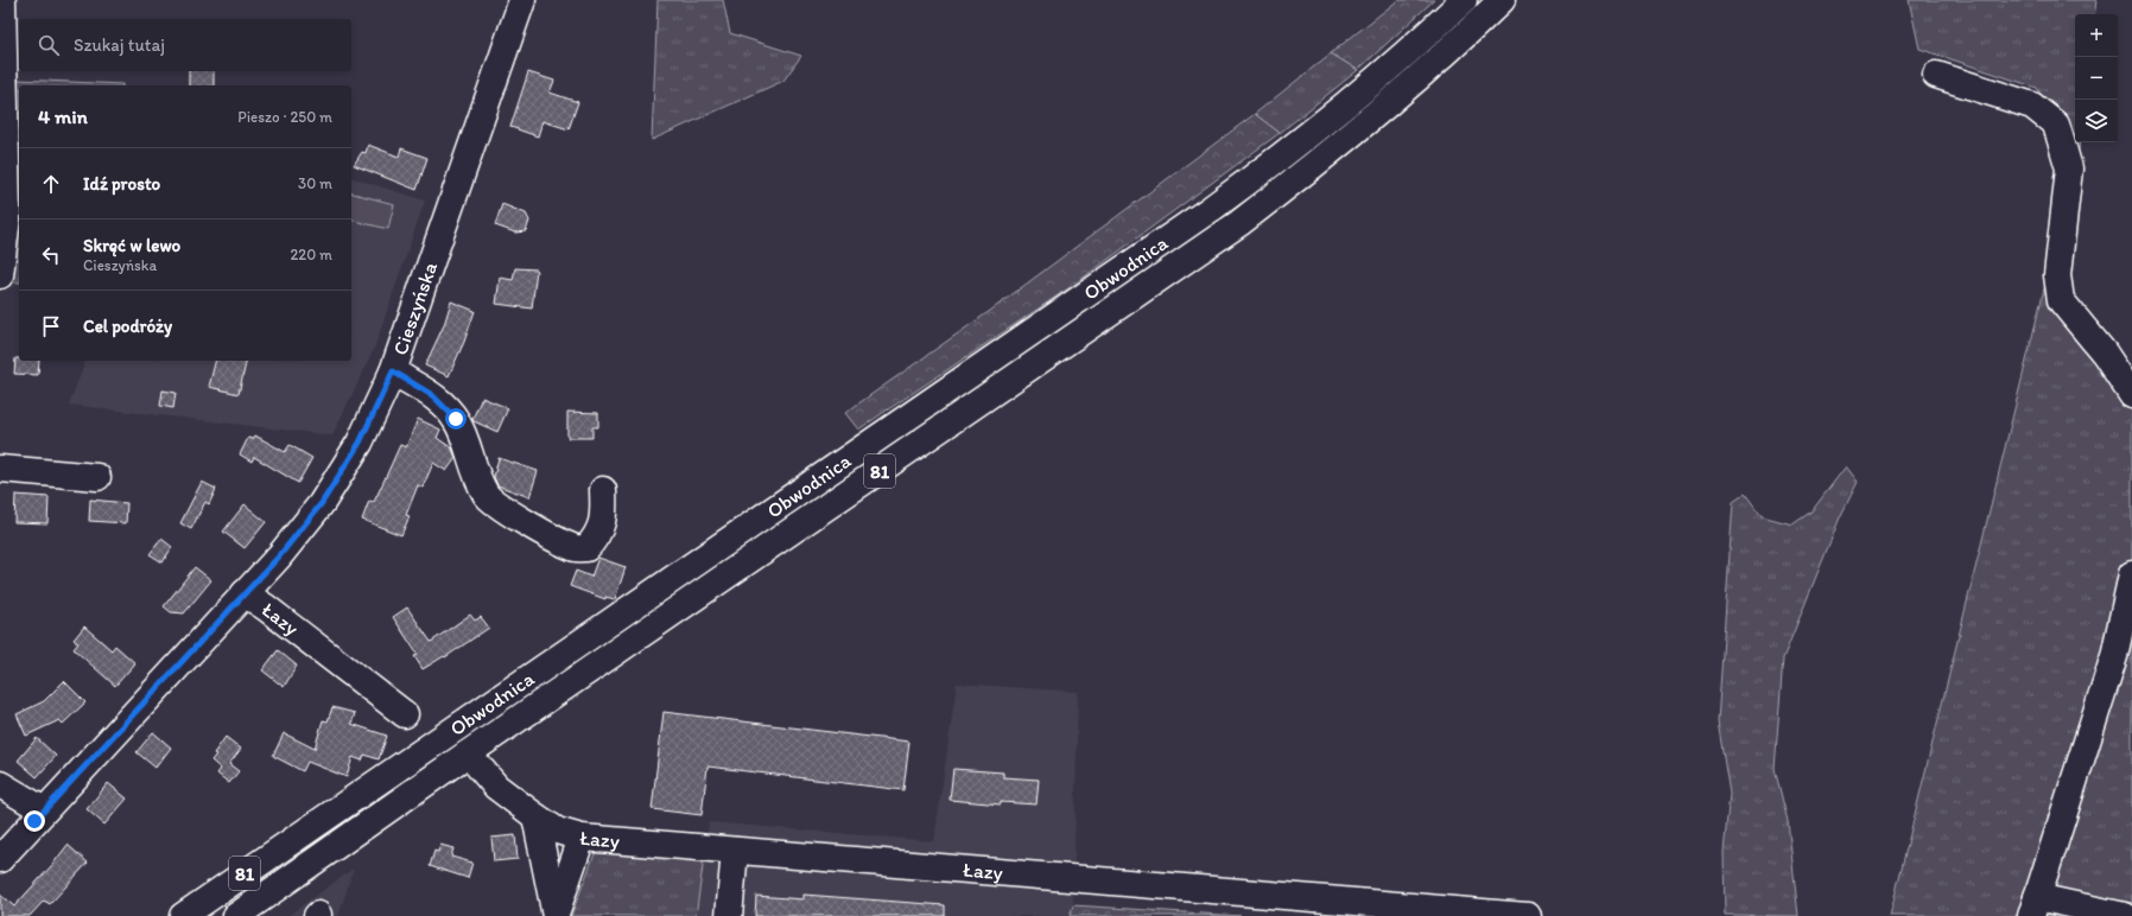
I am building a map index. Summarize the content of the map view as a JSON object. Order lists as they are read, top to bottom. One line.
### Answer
{"streets":{"main road":["Obwodnica","Cieszyńska","81","Łazy"]},"crossings":[["Obwodnica","Łazy"],["Cieszyńska","Łazy"]],"page":{"map_buttons":["+","−"],"search":"Szukaj tutaj","heading":["4 min","Pieszo · 250 m"],"list":[["Idź prosto","30 m"],["Skręć w lewo","Cieszyńska","220 m"],"Cel podróży"]}}
